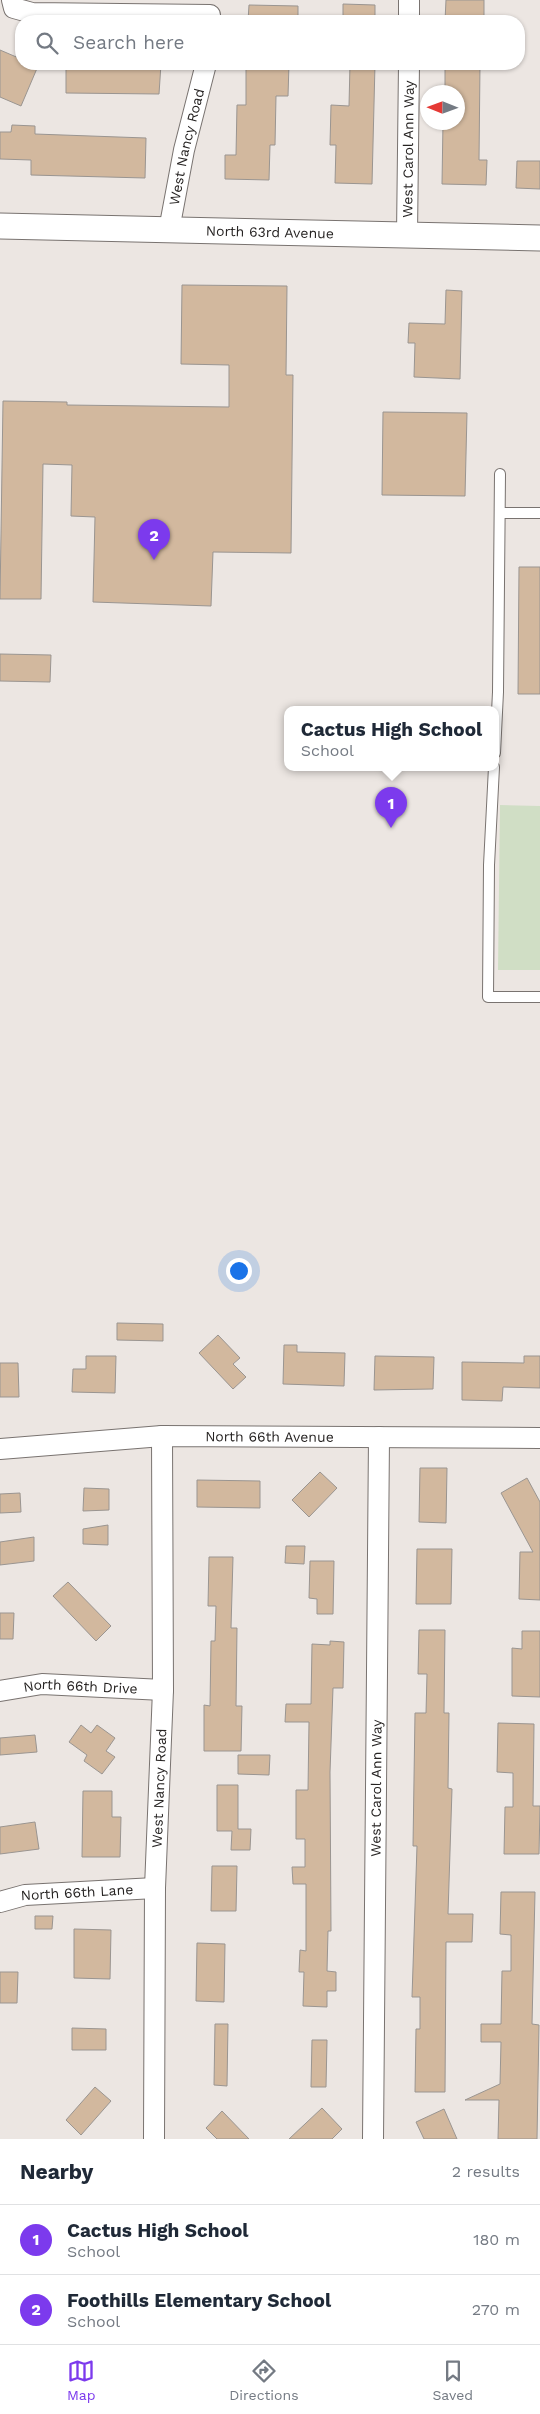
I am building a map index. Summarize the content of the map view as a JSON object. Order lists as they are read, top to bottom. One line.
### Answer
{"streets":{"street":["West Nancy Road","West Carol Ann Way","North 63rd Avenue","North 66th Avenue","North 66th Drive","North 66th Lane"]},"crossings":[["West Nancy Road","North 63rd Avenue"],["West Nancy Road","North 66th Avenue"],["West Nancy Road","North 66th Drive"],["West Nancy Road","North 66th Lane"],["West Carol Ann Way","North 63rd Avenue"],["West Carol Ann Way","North 66th Avenue"]],"north":"left","page":{"search":"Search here","pins":["2","1"],"popup":["Cactus High School","School"],"heading":["Nearby","2 results"],"list":[{"mark":"1","name":"Cactus High School","note":"School","value":"180 m"},{"mark":"2","name":"Foothills Elementary School","note":"School","value":"270 m"}],"nav":["Map","Directions","Saved"]}}
